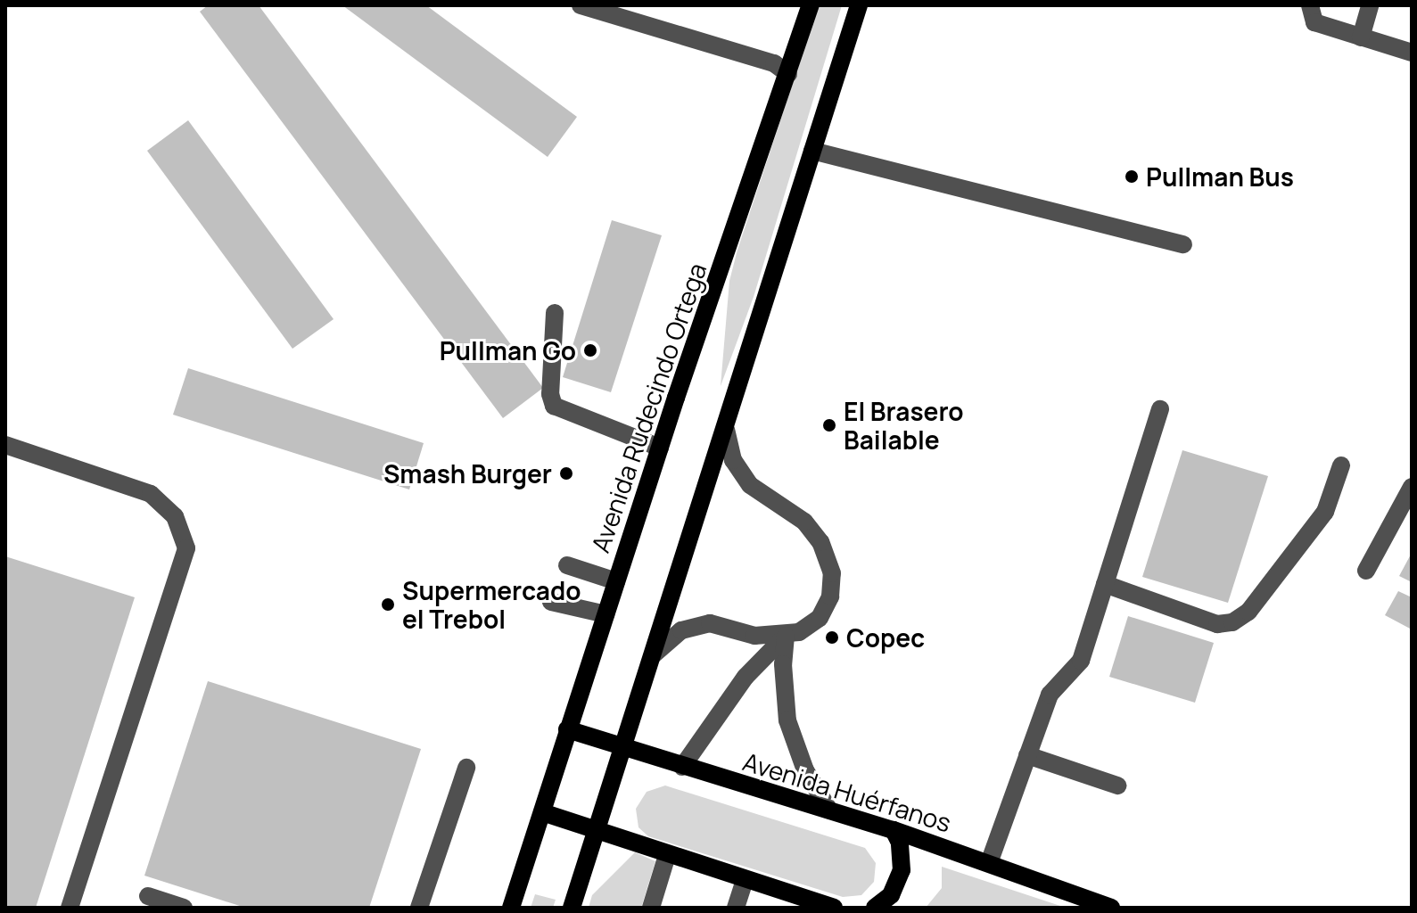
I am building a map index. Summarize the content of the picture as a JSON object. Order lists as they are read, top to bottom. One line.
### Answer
{"streets":{"main road":["Avenida Rudecindo Ortega","Avenida Huérfanos"]},"crossings":[["Avenida Rudecindo Ortega","Avenida Huérfanos"]],"places":["Pullman Bus","Pullman Go","El Brasero Bailable","Smash Burger","Supermercado el Trebol","Copec"]}
